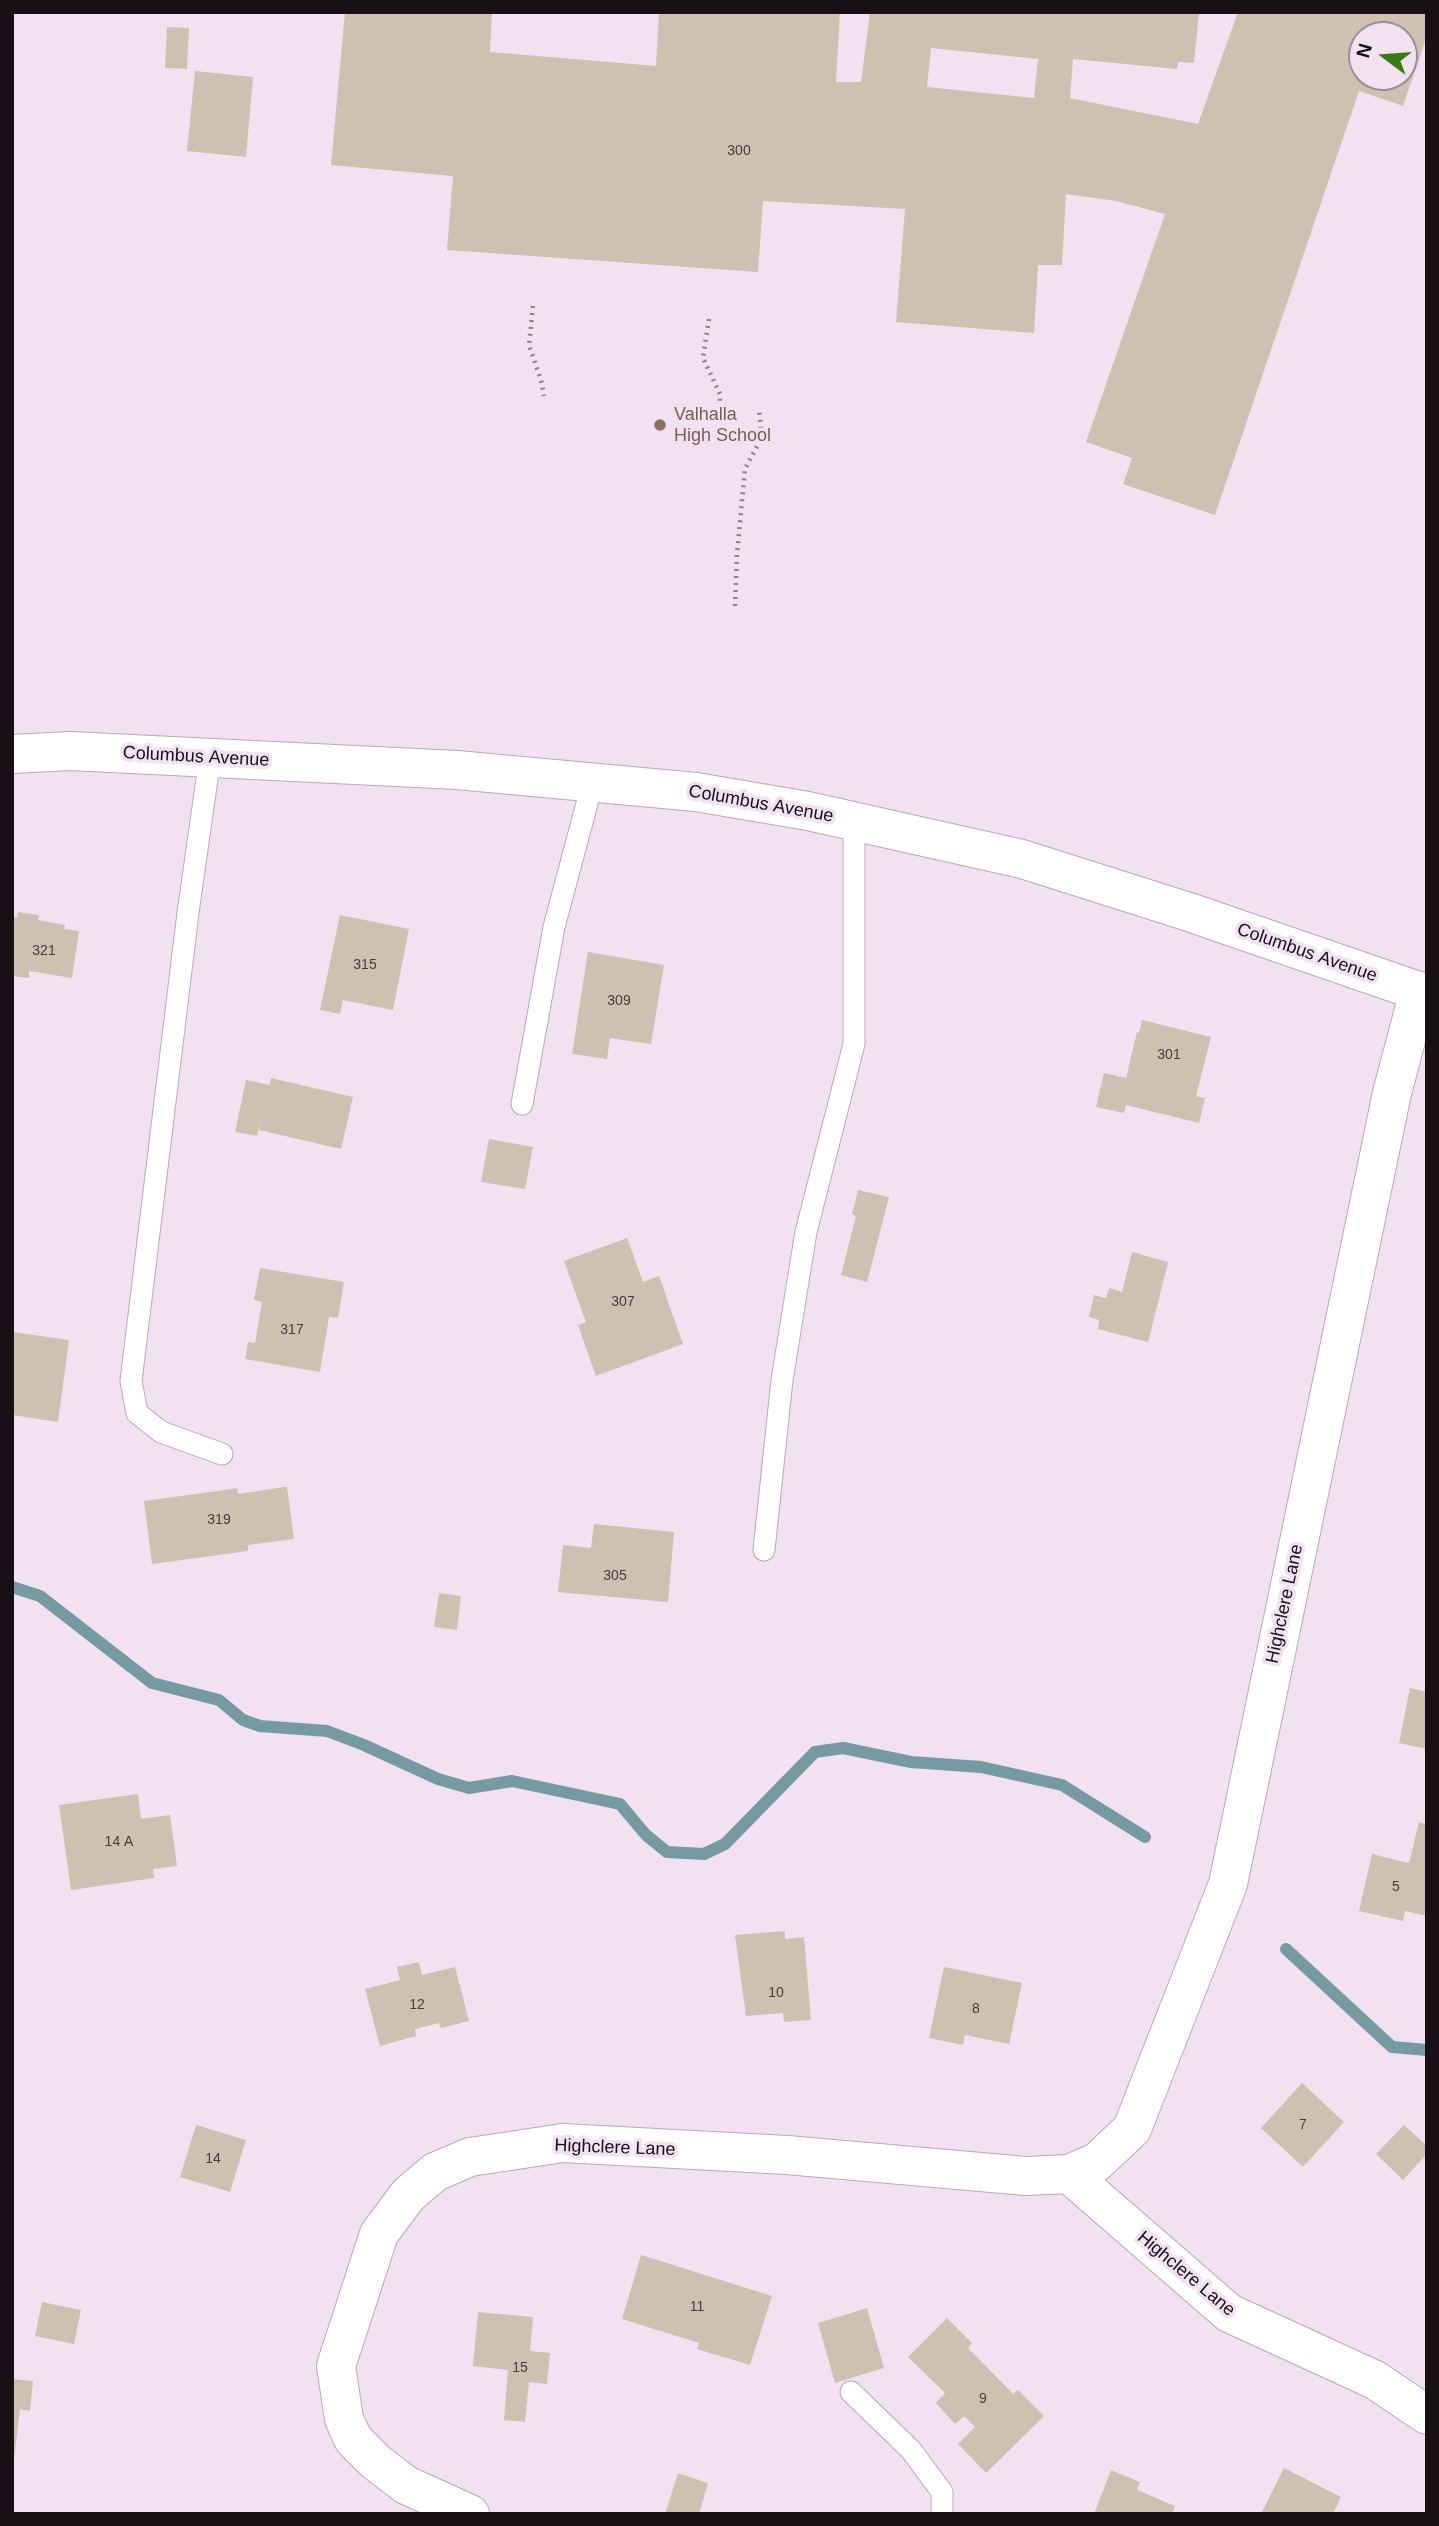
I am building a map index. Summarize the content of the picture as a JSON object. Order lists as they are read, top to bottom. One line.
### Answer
{"streets":{"street":["Columbus Avenue","Highclere Lane"]},"crossings":[["Columbus Avenue","Highclere Lane"]],"places":["Valhalla High School"],"house_numbers":["300","321","315","309","301","307","317","319","305","14 A","5","10","12","8","7","14","11","15","9"],"north":"left"}
